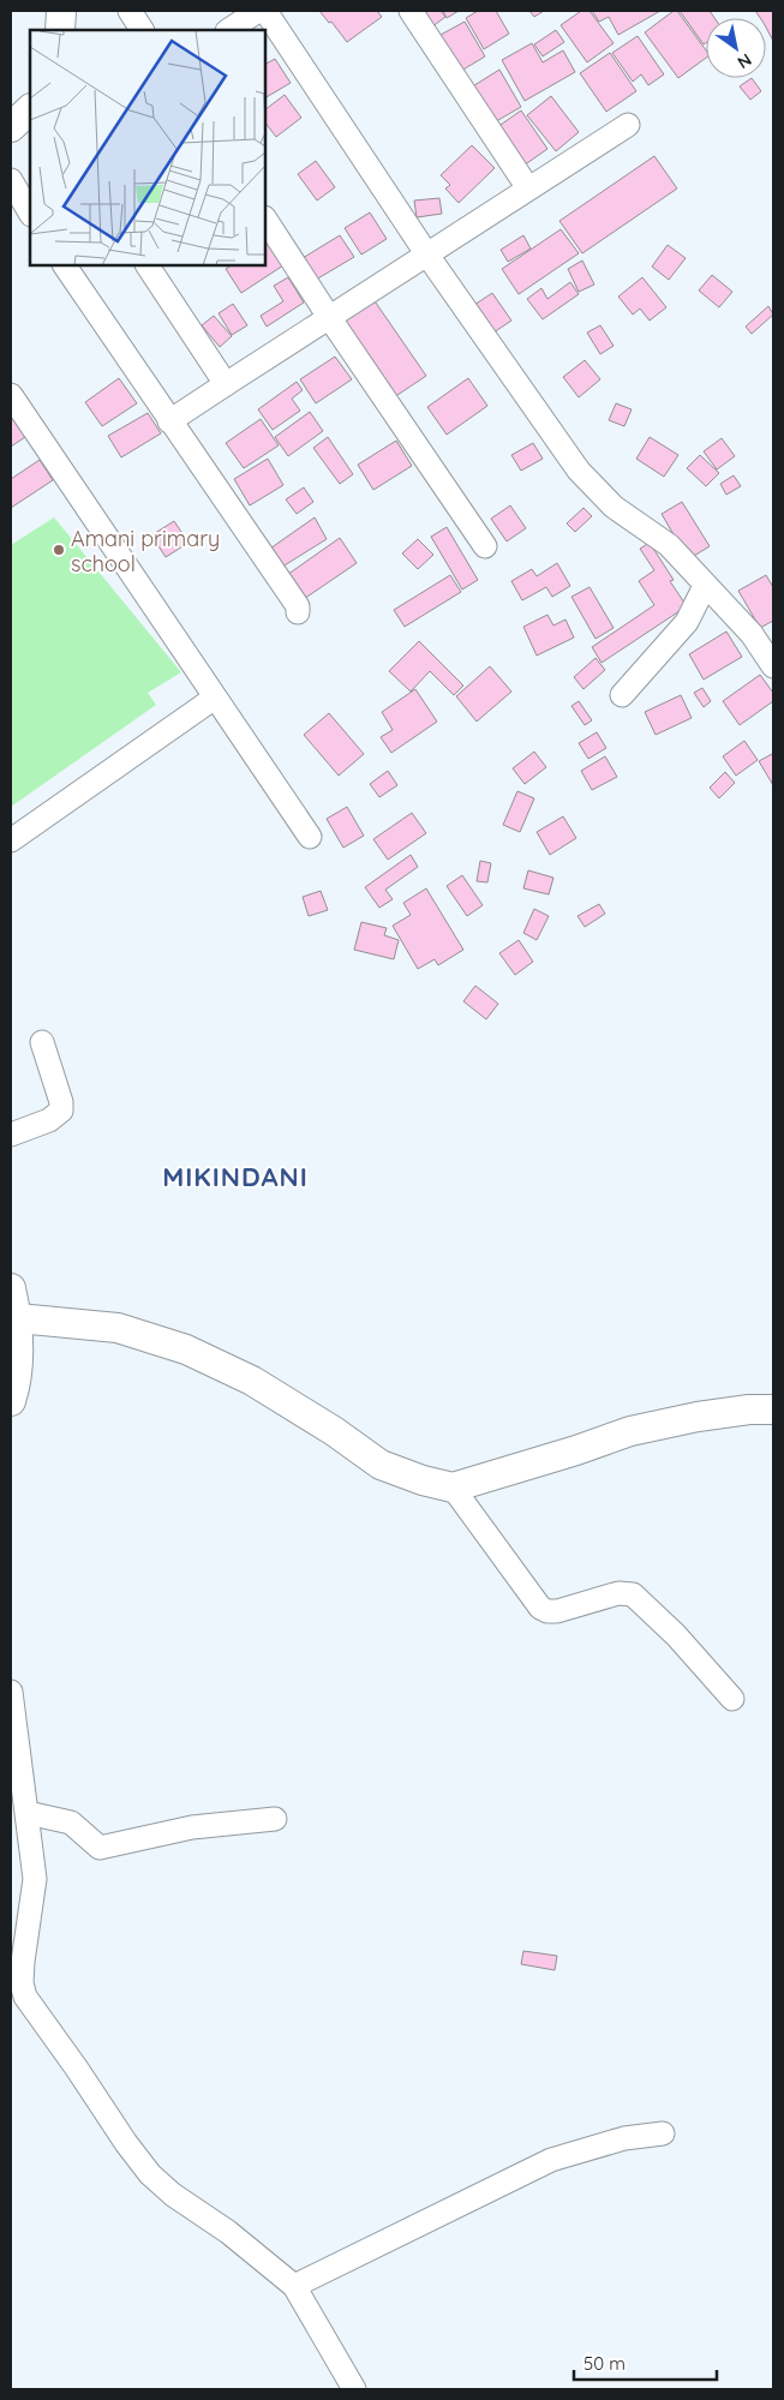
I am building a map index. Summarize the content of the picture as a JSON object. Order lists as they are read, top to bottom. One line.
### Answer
{"districts":["MIKINDANI"],"places":["Amani primary school"],"scale_bar":"50 m","north":"bottom right"}
